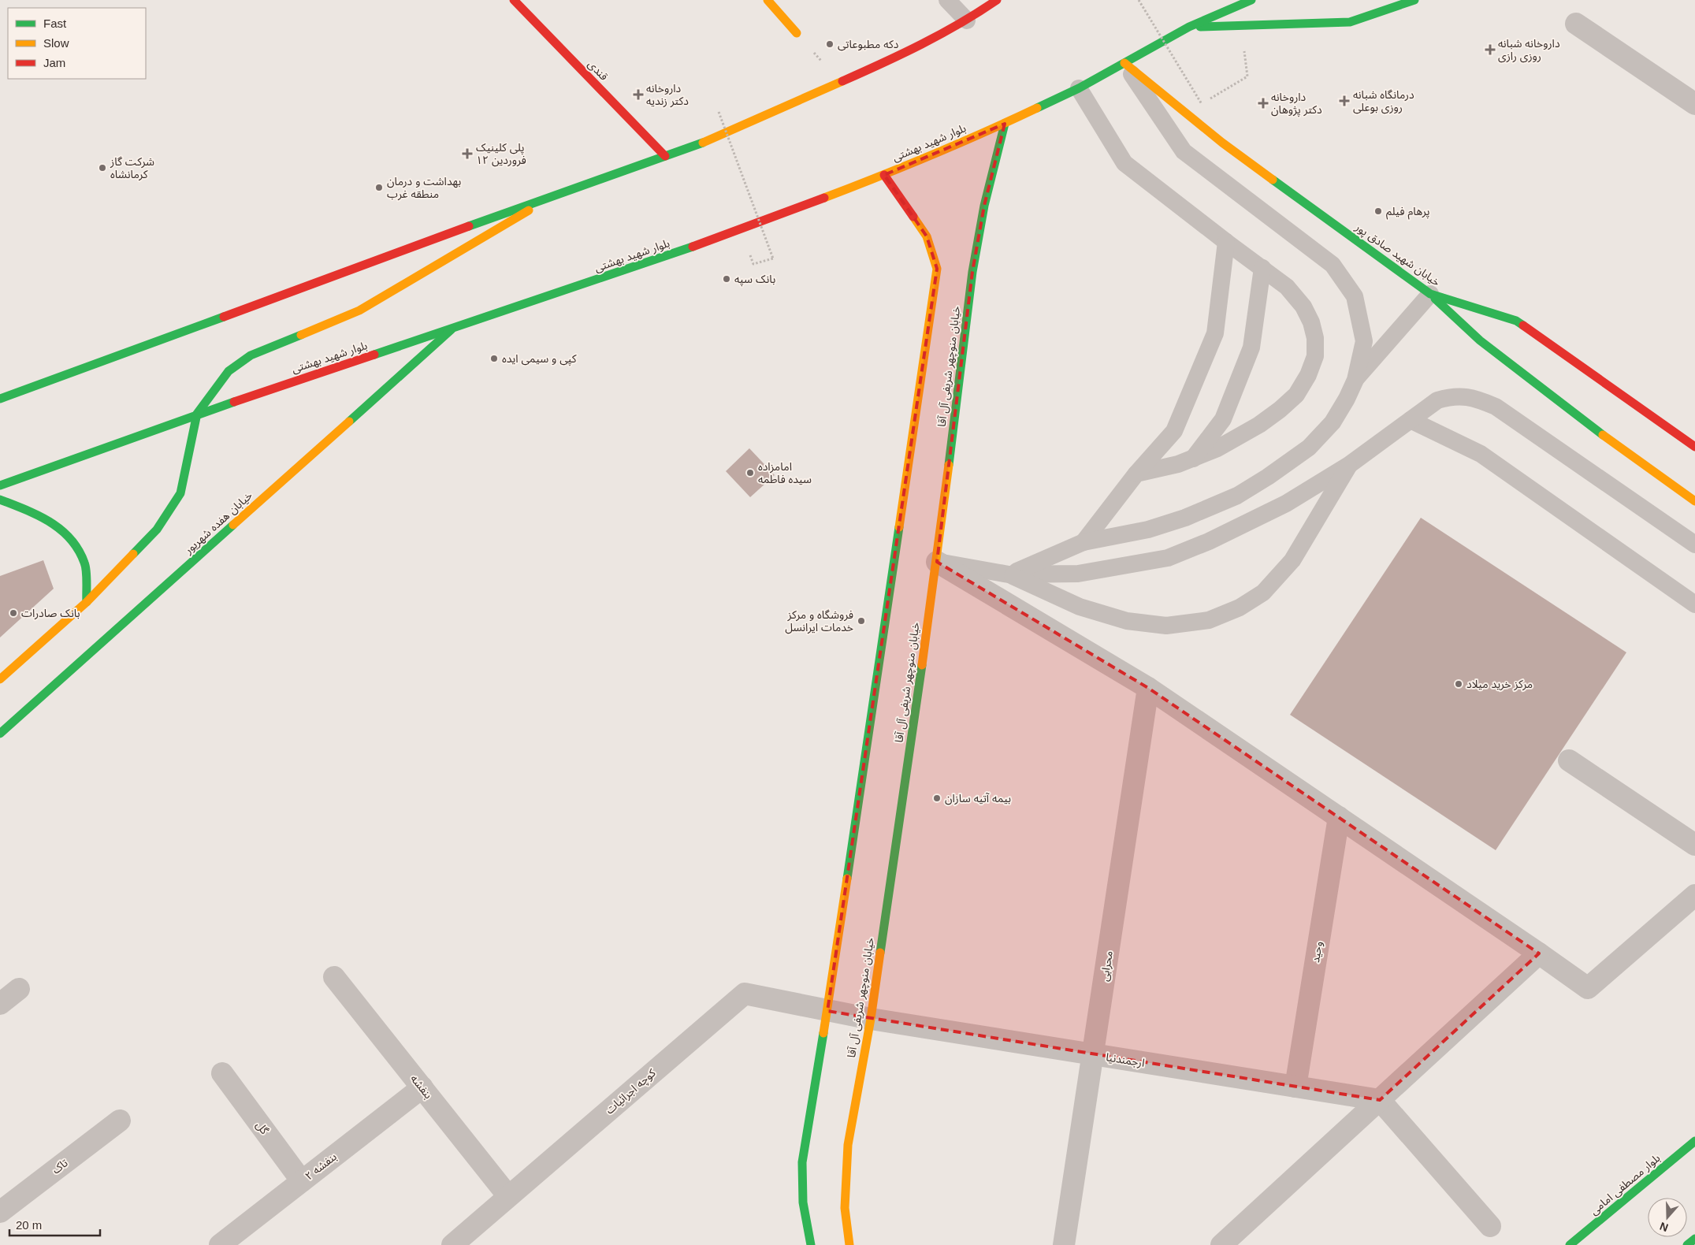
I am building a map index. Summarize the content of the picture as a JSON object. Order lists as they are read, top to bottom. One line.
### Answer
{"streets":{"main road":["قندی","بلوار شهید بهشتی","خیابان شهید صادق پور","خیابان منوچهر شریفی آل آقا","خیابان هفده شهریور","بلوار مصطفی امامی"],"street":["وحید","محرابی","ارجمندنیا","بنفشه","کوچه اجرائیات","گل","تاک","بنفشه ۲"]},"crossings":[["بلوار شهید بهشتی","خیابان شهید صادق پور"],["بلوار شهید بهشتی","خیابان منوچهر شریفی آل آقا"],["بلوار شهید بهشتی","خیابان هفده شهریور"],["خیابان منوچهر شریفی آل آقا","ارجمندنیا"],["وحید","ارجمندنیا"],["محرابی","ارجمندنیا"],["ارجمندنیا","کوچه اجرائیات"],["بنفشه","کوچه اجرائیات"],["بنفشه","بنفشه ۲"],["گل","بنفشه ۲"]],"places":{"other":["دکه مطبوعاتی","شرکت گاز کرمانشاه","بهداشت و درمان منطقه غرب","پرهام فیلم","بانک سپه","کپی و سیمی ایده","امامزاده سیده فاطمه","بانک صادرات","فروشگاه و مرکز خدمات ایرانسل","مرکز خرید میلاد","بیمه آتیه سازان"],"health":["داروخانه شبانه روزی رازی","داروخانه دکتر زندیه","درمانگاه شبانه روزی بوعلی","داروخانه دکتر پژوهان","پلی کلینیک ۱۲ فروردین"]},"legend":["Fast","Slow","Jam"],"scale_bar":"20 m","north":"bottom"}
